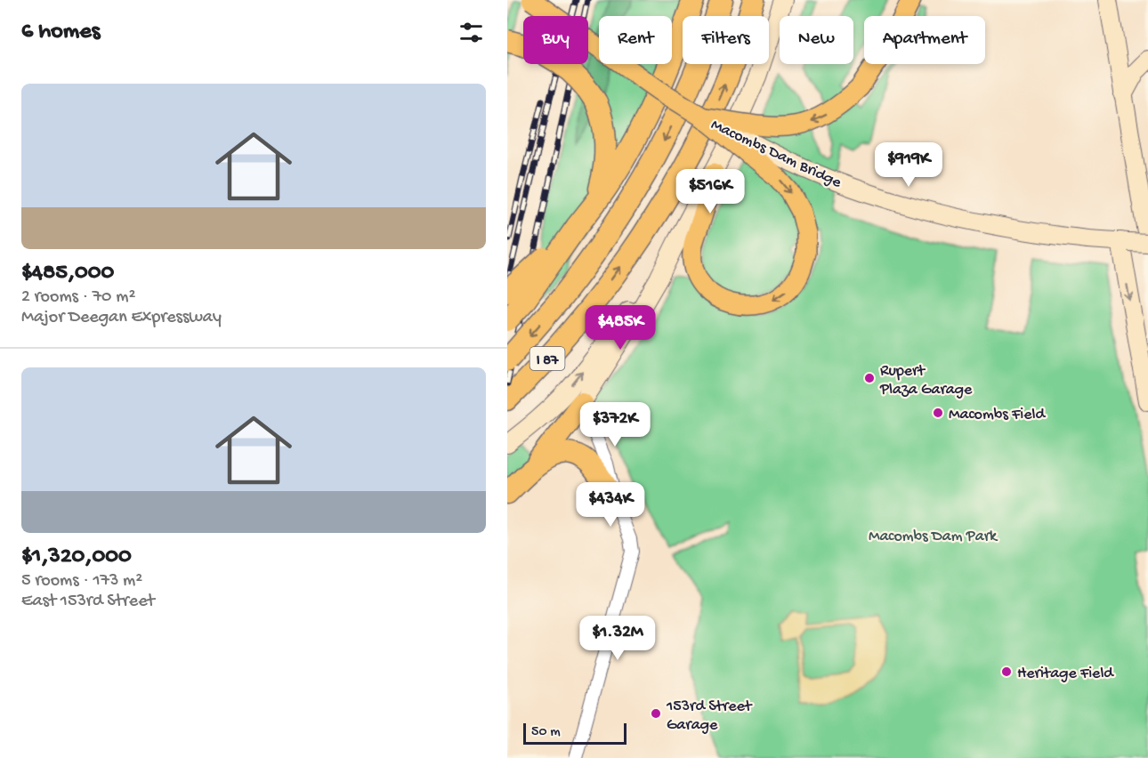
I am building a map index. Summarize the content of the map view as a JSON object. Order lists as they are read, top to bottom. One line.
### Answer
{"streets":{"highway":["I 87"],"main road":["Macombs Dam Bridge"]},"parks":["Macombs Dam Park"],"places":["Rupert Plaza Garage","Macombs Field","Heritage Field","153rd Street Garage"],"scale_bar":"50 m","page":{"heading":"6 homes","chip":["Buy","Rent","Filters","New","Apartment"],"list":[{"name":"$485,000","note":"2 rooms · 70 m² · Major Deegan Expressway"},{"name":"$1,320,000","note":"5 rooms · 173 m² · East 153rd Street"}],"price":["$919K","$516K","$485K","$372K","$434K","$1.32M"],"scale":"50 m"}}
